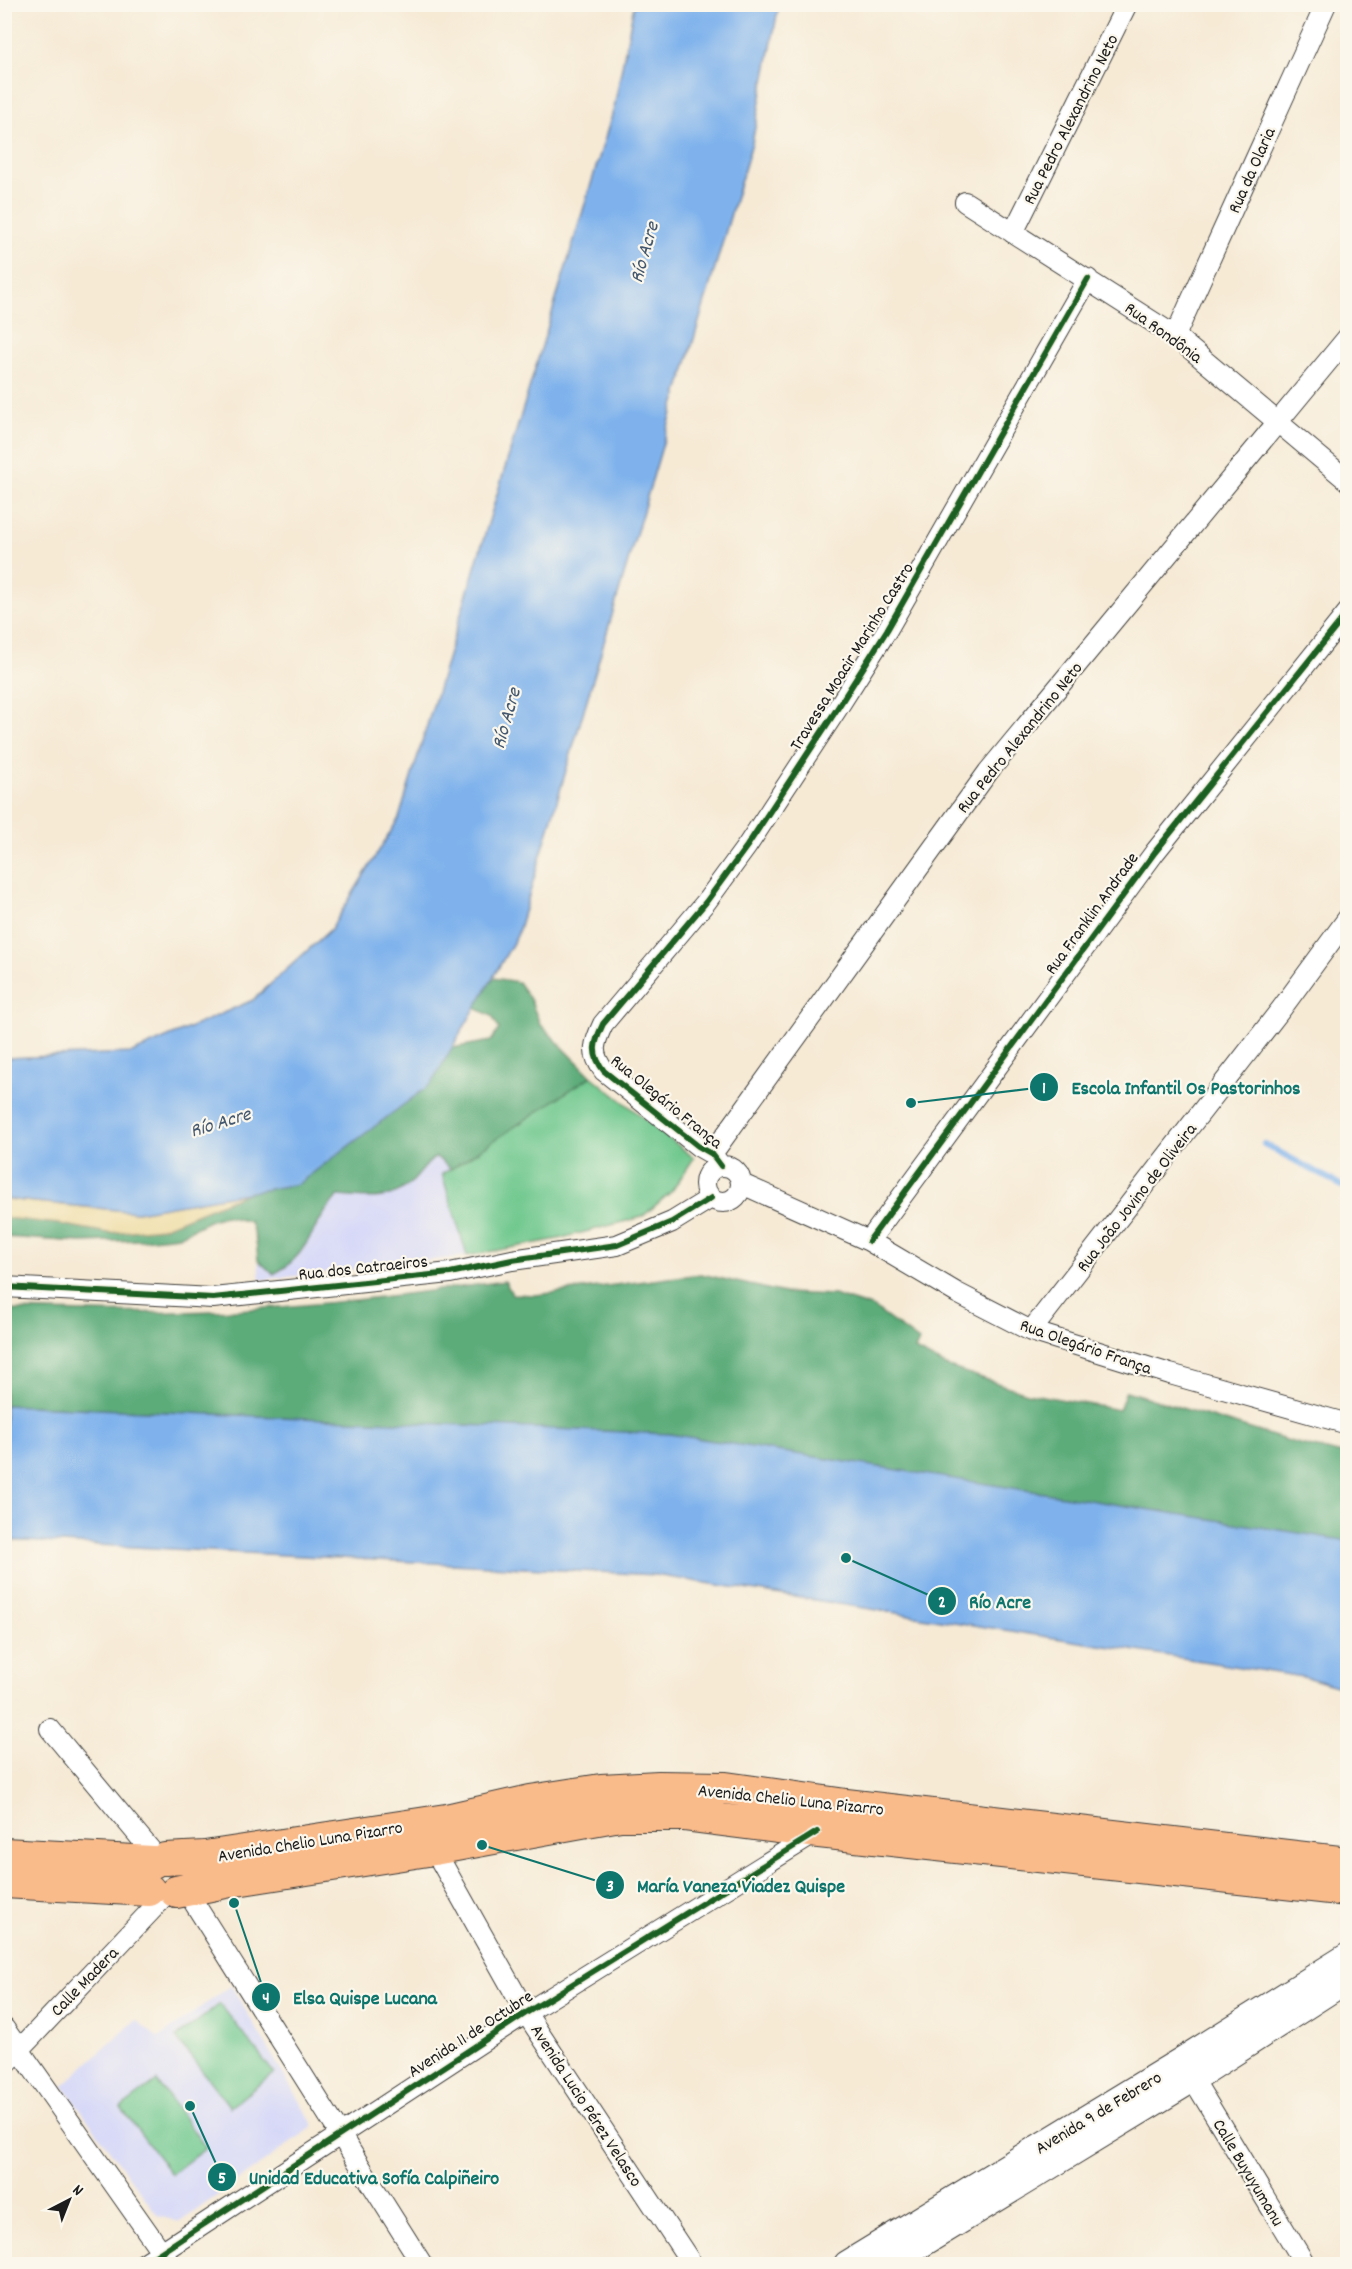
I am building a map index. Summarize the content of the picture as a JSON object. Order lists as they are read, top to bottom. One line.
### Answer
{"streets":{"main road":["Avenida Chelio Luna Pizarro"],"street":["Rua Pedro Alexandrino Neto","Rua da Olaria","Rua Rondônia","Travessa Moacir Marinho Castro","Rua Franklin Andrade","Rua Olegário França","Rua João Jovino de Oliveira","Rua dos Catraeiros","Calle Madera","Avenida 11 de Octubre","Avenida Lucio Pérez Velasco","Avenida 9 de Febrero","Calle Buyuyumanu"]},"crossings":[["Rua Pedro Alexandrino Neto","Rua Rondônia"],["Rua Pedro Alexandrino Neto","Rua Olegário França"],["Rua Pedro Alexandrino Neto","Rua dos Catraeiros"],["Rua da Olaria","Rua Rondônia"],["Rua Rondônia","Travessa Moacir Marinho Castro"],["Travessa Moacir Marinho Castro","Rua Olegário França"],["Rua Franklin Andrade","Rua Olegário França"],["Rua Olegário França","Rua João Jovino de Oliveira"],["Rua Olegário França","Rua dos Catraeiros"],["Avenida Chelio Luna Pizarro","Calle Madera"],["Avenida Chelio Luna Pizarro","Avenida 11 de Octubre"],["Avenida Chelio Luna Pizarro","Avenida Lucio Pérez Velasco"],["Avenida 11 de Octubre","Avenida Lucio Pérez Velasco"],["Avenida 9 de Febrero","Calle Buyuyumanu"]],"water":["Río Acre"],"places":["Escola Infantil Os Pastorinhos","Río Acre","María Vaneza Viadez Quispe","Elsa Quispe Lucana","Unidad Educativa Sofía Calpiñeiro"],"north":"top right"}
